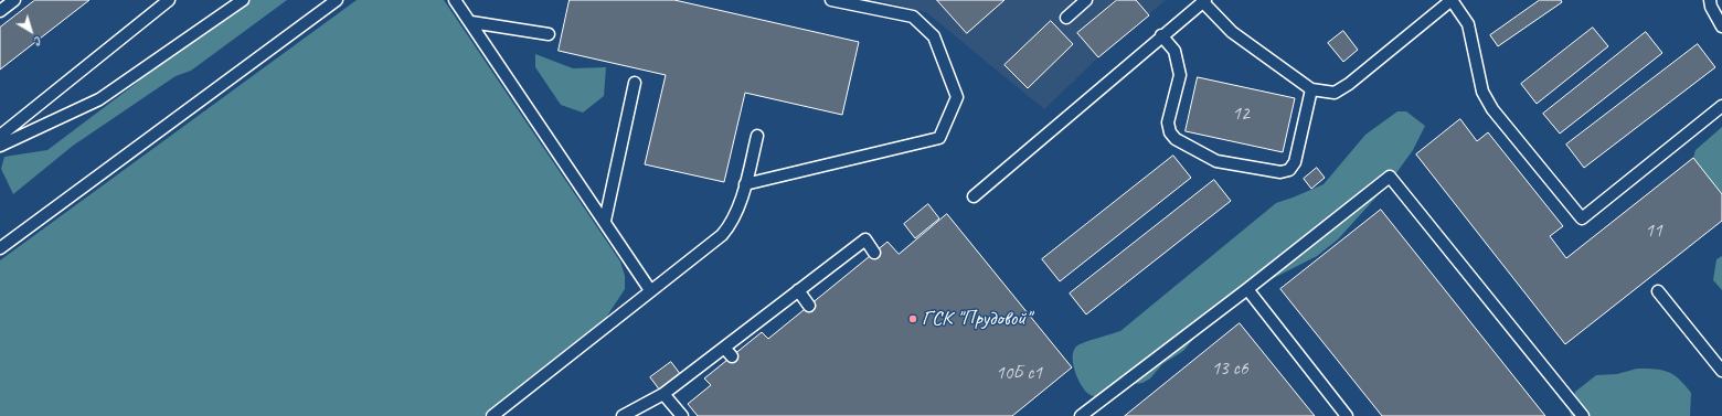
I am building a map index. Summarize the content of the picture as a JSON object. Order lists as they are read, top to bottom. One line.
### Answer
{"places":["ГСК \"Прудовой\""],"house_numbers":["12","11","13 с6","10Б с1"],"north":"bottom right"}
